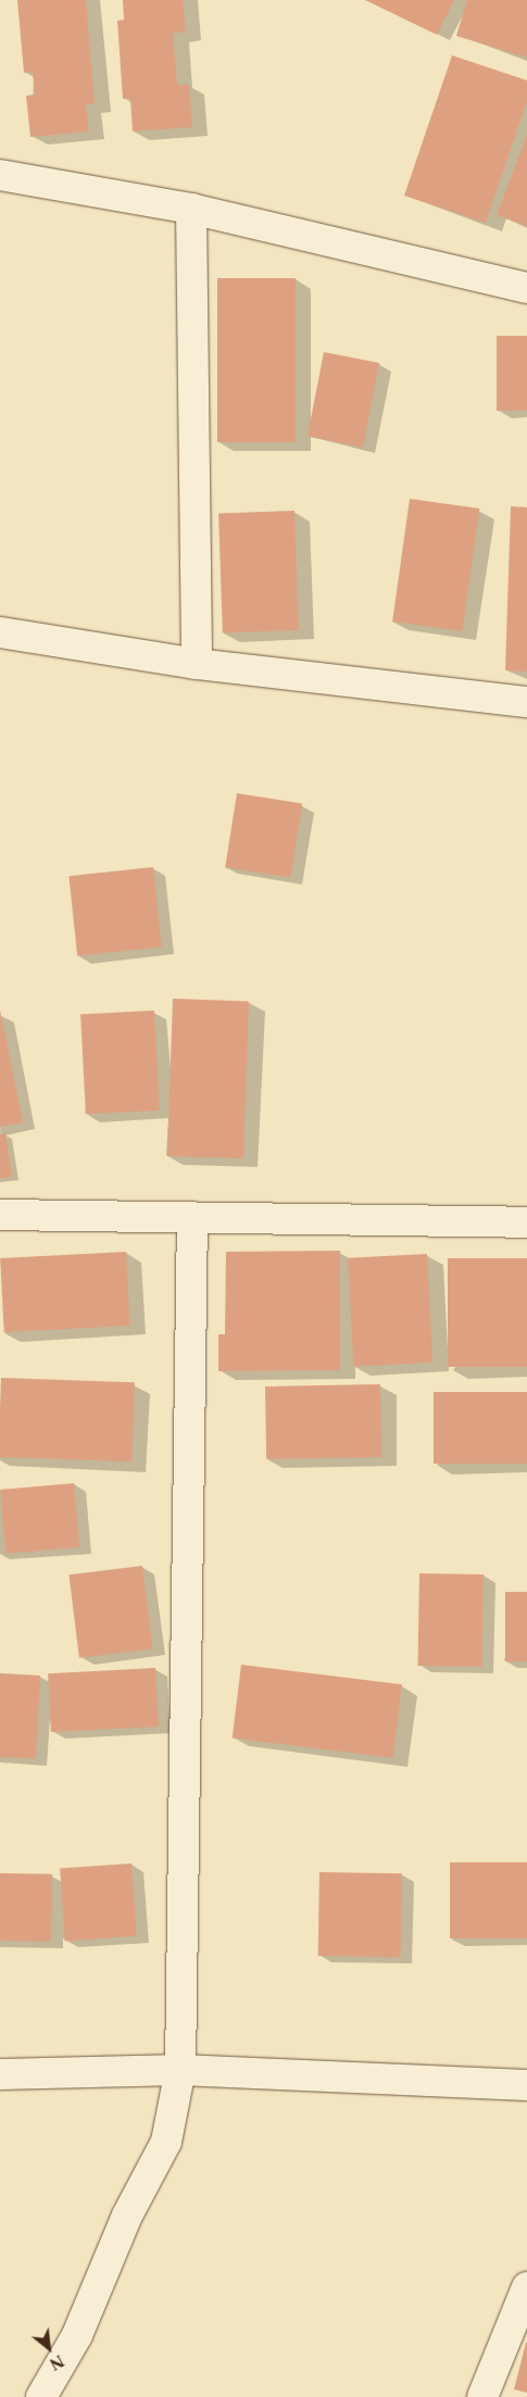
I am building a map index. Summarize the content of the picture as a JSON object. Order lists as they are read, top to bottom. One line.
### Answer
{"north":"bottom right"}
